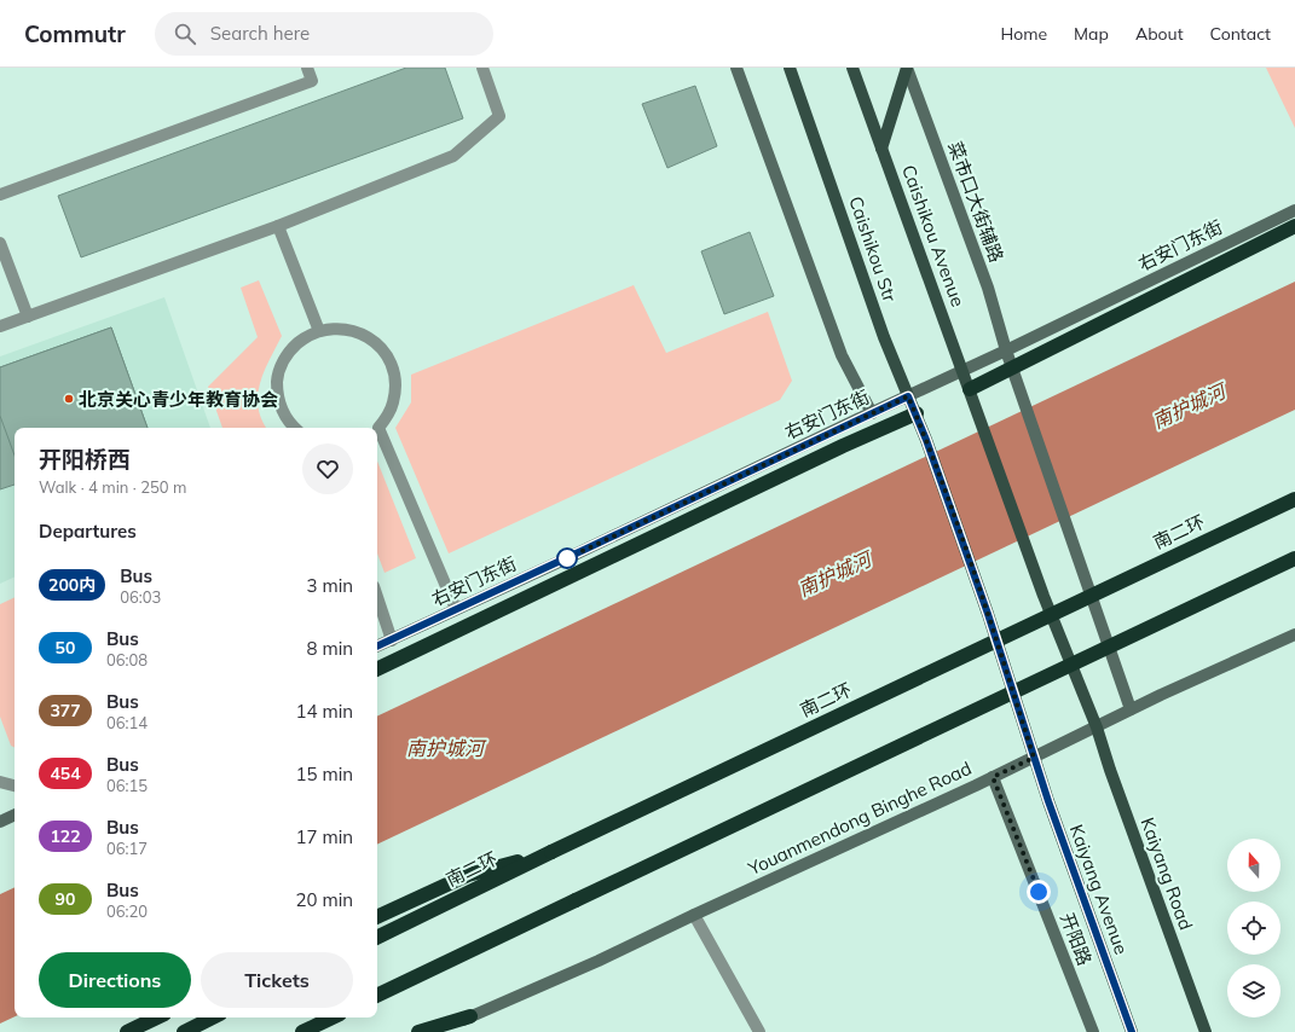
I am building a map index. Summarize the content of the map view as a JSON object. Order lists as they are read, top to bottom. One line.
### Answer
{"streets":{"highway":["南二环"],"main road":["Caishikou Avenue","Caishikou Str","Kaiyang Road","Kaiyang Avenue"],"street":["菜市口大街辅路","右安门东街","Youanmendong Binghe Road","开阳路"]},"crossings":[["菜市口大街辅路","右安门东街"],["菜市口大街辅路","Youanmendong Binghe Road"],["Caishikou Avenue","右安门东街"],["Caishikou Avenue","Kaiyang Road"],["右安门东街","Caishikou Str"],["Caishikou Str","Kaiyang Avenue"],["Youanmendong Binghe Road","Kaiyang Road"],["Youanmendong Binghe Road","Kaiyang Avenue"],["Youanmendong Binghe Road","开阳路"]],"water":["南护城河"],"places":["北京关心青少年教育协会"],"lines":["bus line 200内"],"north":"top","page":{"header":"Commutr","search":"Search here","nav":["Home","Map","About","Contact"],"heading":[["开阳桥西","Walk · 4 min · 250 m"],"Departures"],"list":[{"mark":"200内","name":"Bus","note":"06:03","value":"3 min"},{"mark":"50","name":"Bus","note":"06:08","value":"8 min"},{"mark":"377","name":"Bus","note":"06:14","value":"14 min"},{"mark":"454","name":"Bus","note":"06:15","value":"15 min"},{"mark":"122","name":"Bus","note":"06:17","value":"17 min"},{"mark":"90","name":"Bus","note":"06:20","value":"20 min"}],"buttons":["Directions","Tickets"]}}
